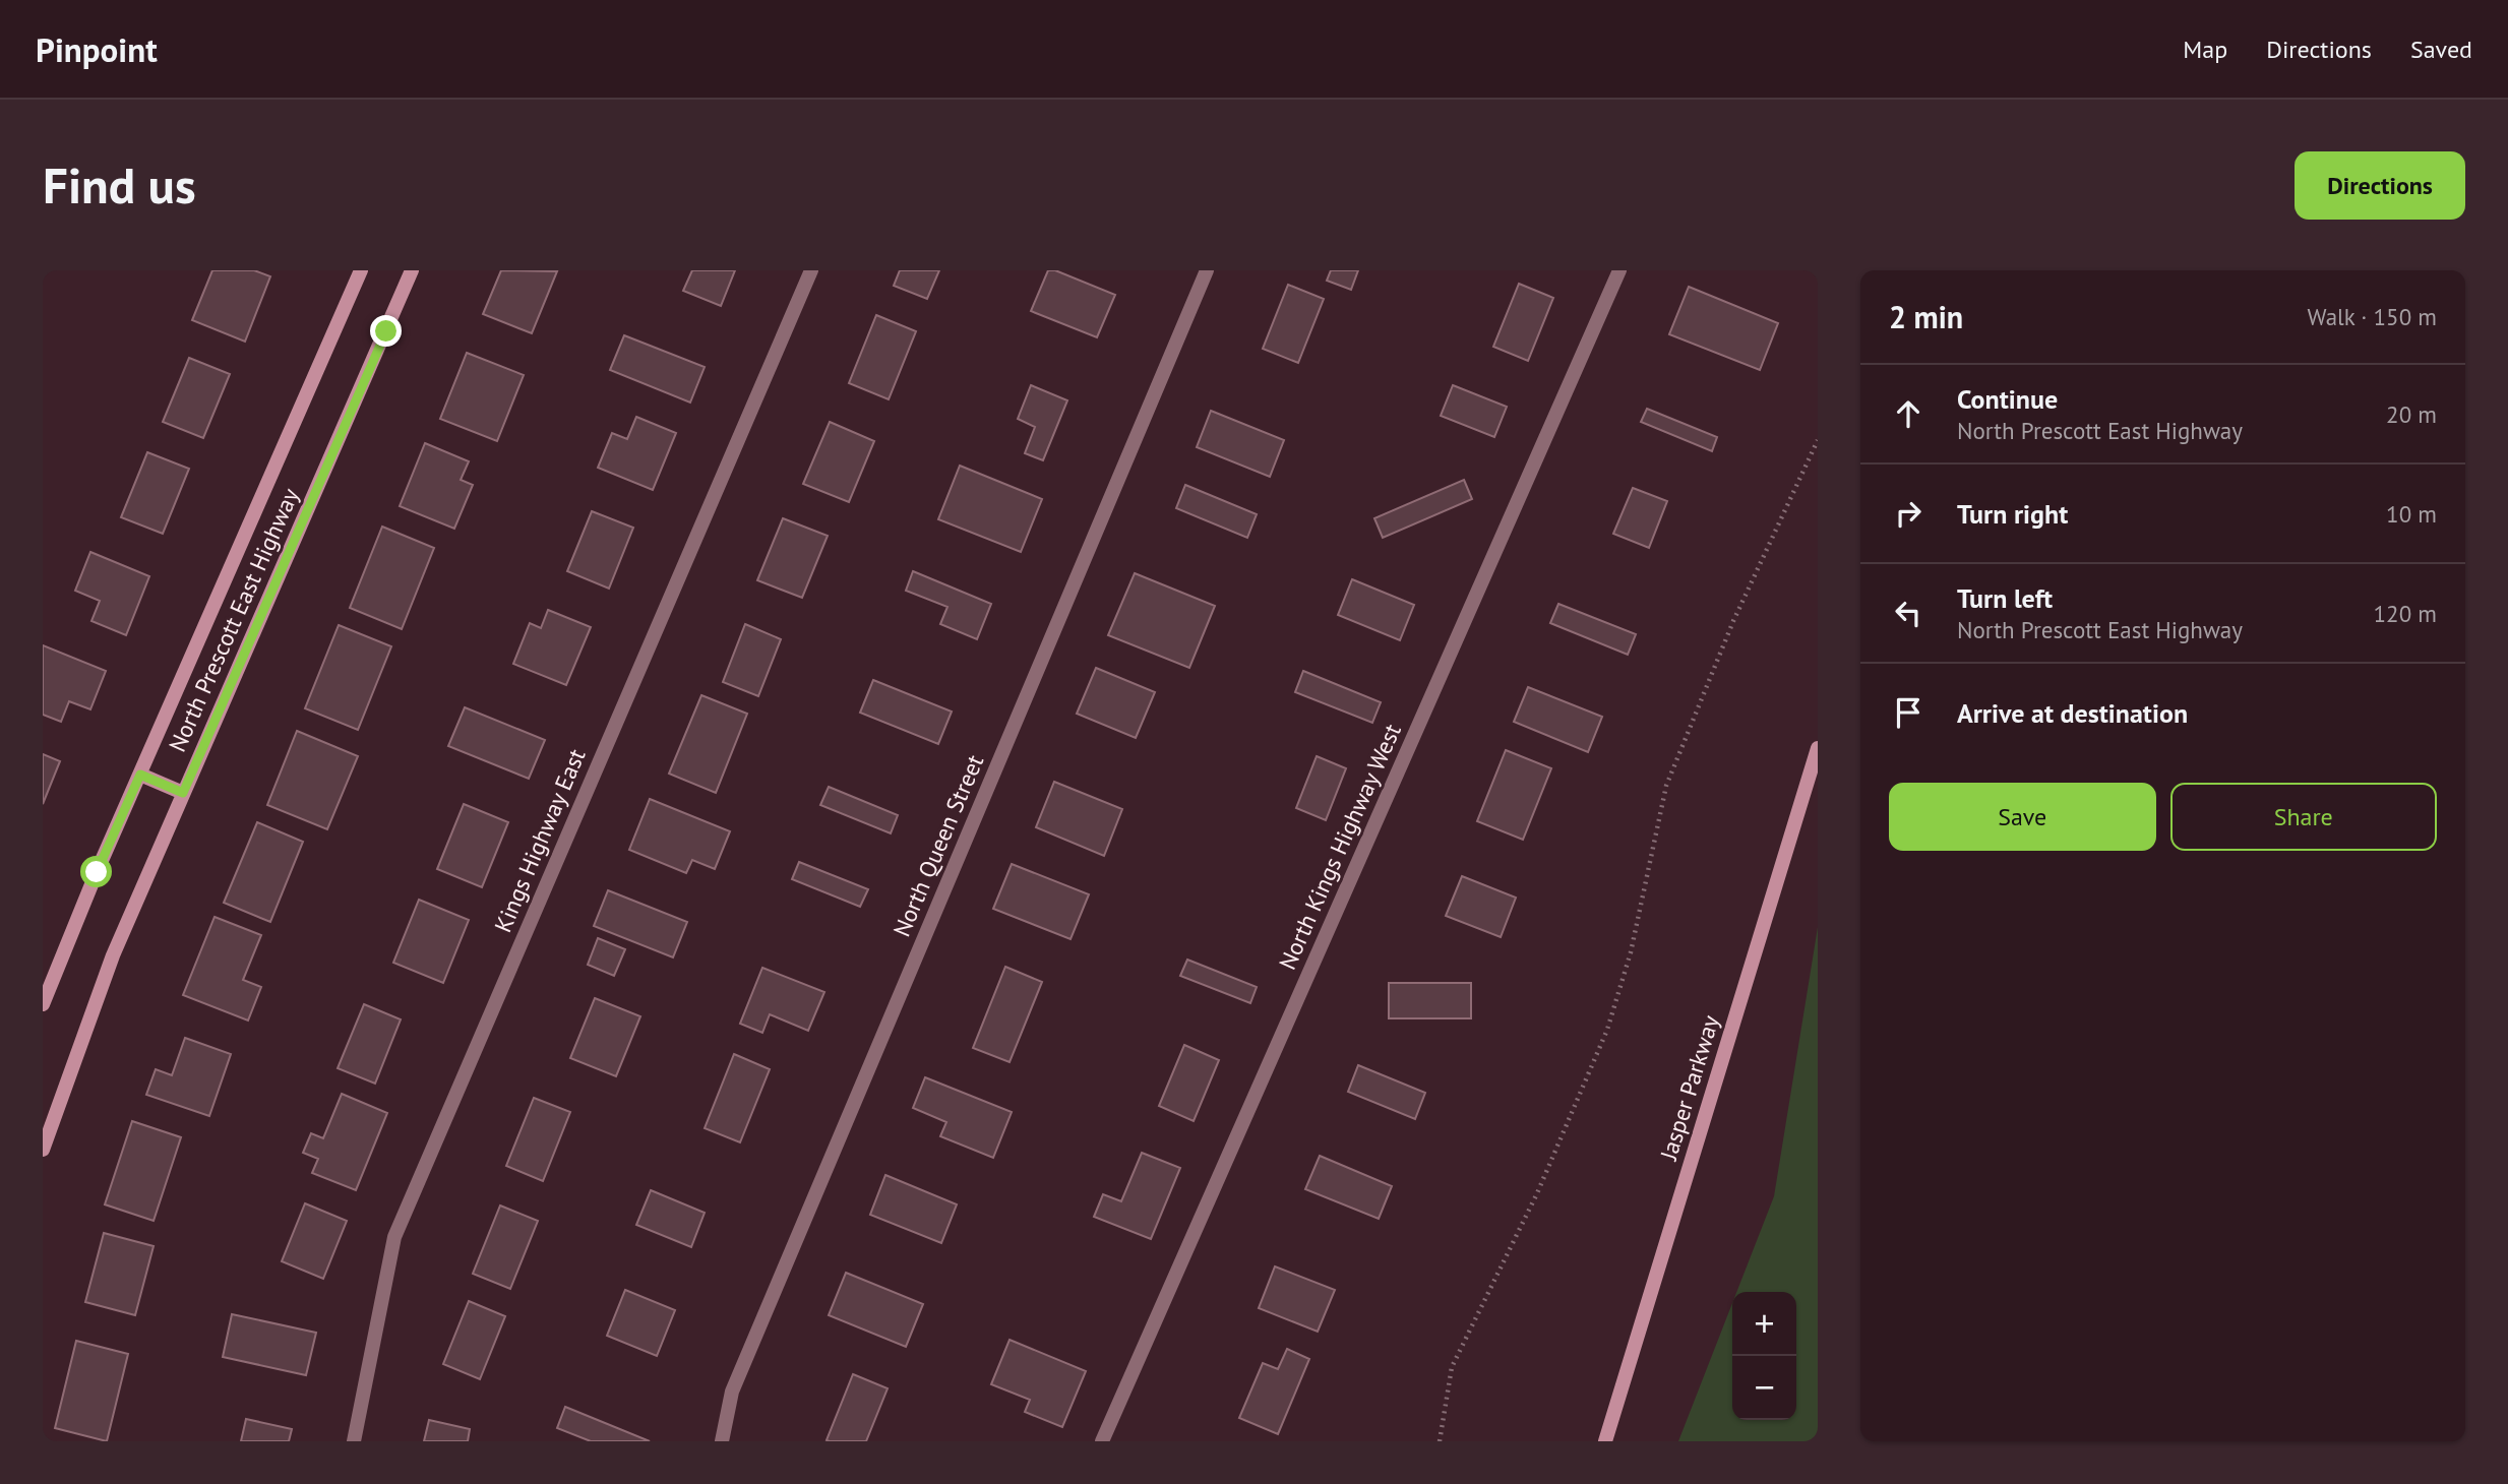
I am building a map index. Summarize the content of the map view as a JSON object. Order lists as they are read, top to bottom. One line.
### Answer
{"streets":{"street":["North Prescott East Highway","Kings Highway East","North Queen Street","North Kings Highway West","Jasper Parkway"]},"page":{"header":"Pinpoint","nav":["Map","Directions","Saved"],"buttons":["Directions",["Save","Share"]],"title":"Find us","heading":["2 min","Walk · 150 m"],"list":[["Continue","North Prescott East Highway","20 m"],["Turn right","10 m"],["Turn left","North Prescott East Highway","120 m"],"Arrive at destination"],"map_buttons":["+","−"]}}
